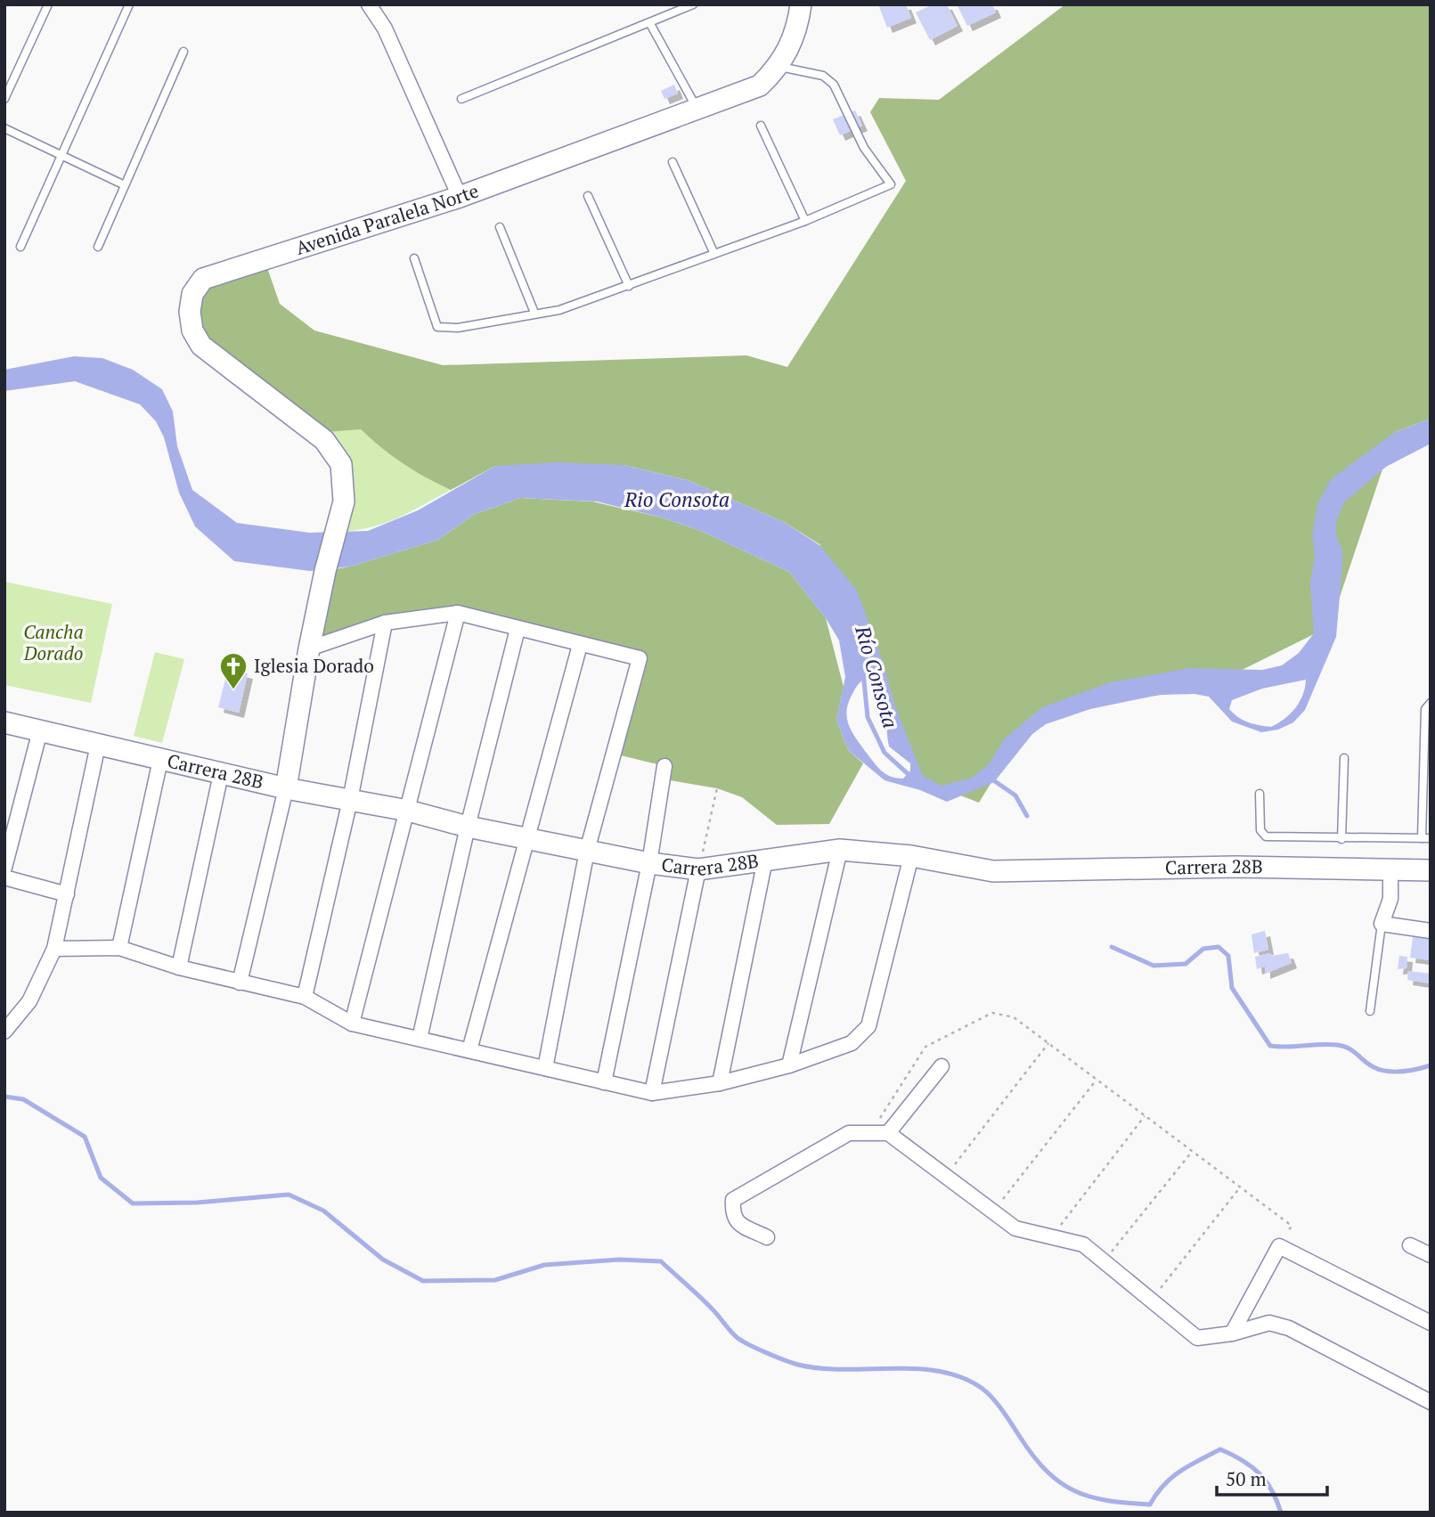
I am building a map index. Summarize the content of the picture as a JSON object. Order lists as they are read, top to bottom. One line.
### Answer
{"streets":{"street":["Avenida Paralela Norte","Carrera 28B"]},"crossings":[["Avenida Paralela Norte","Carrera 28B"]],"water":["Rio Consota","Río Consota"],"parks":["Cancha Dorado"],"places":{"church":["Iglesia Dorado"]},"scale_bar":"50 m"}
